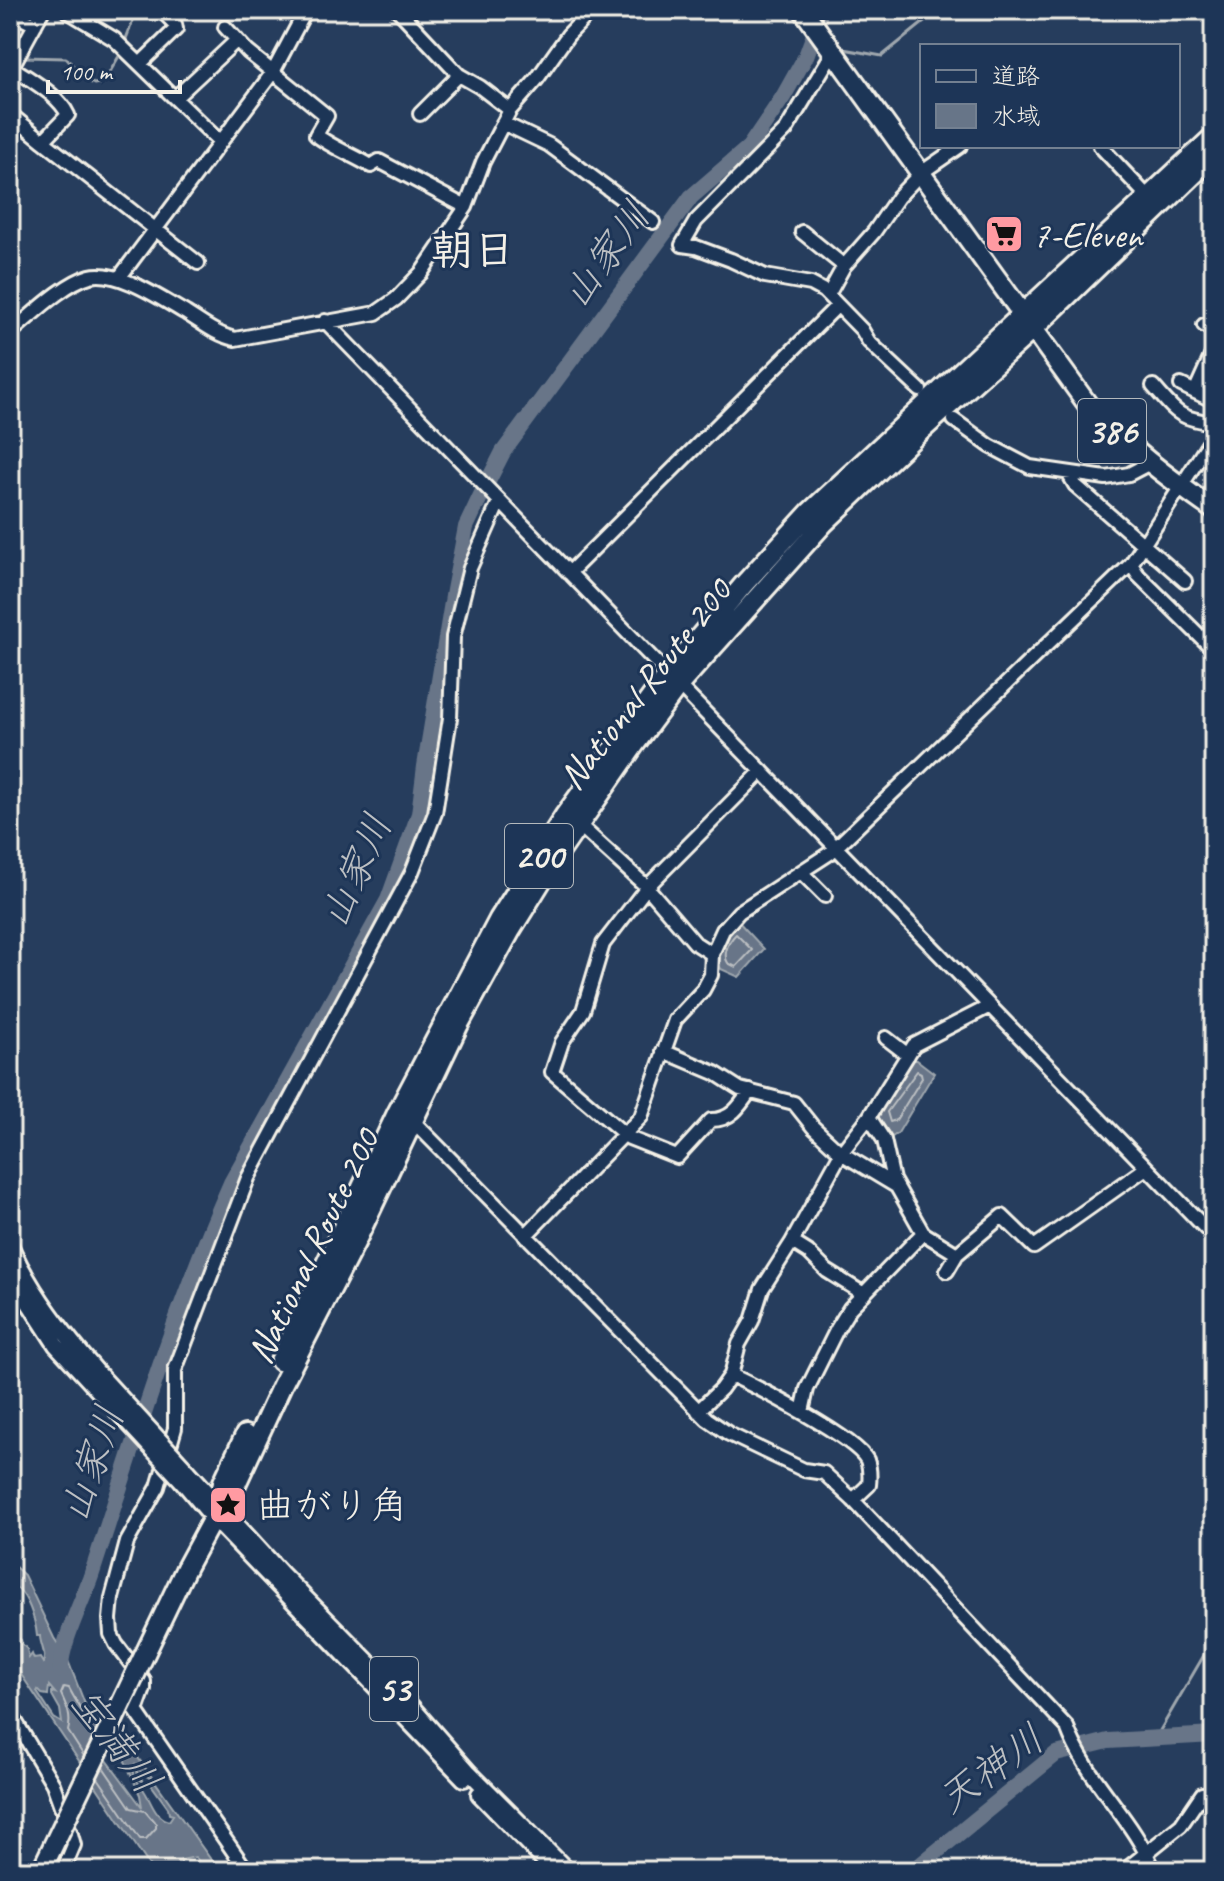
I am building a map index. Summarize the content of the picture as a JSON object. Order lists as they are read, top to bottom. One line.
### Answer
{"streets":{"highway":["386","National Route 200","200"],"main road":["53"]},"crossings":[["386","National Route 200"],["386","200"],["National Route 200","200"],["National Route 200","53"]],"districts":["朝日"],"water":["山家川","宝満川","天神川"],"places":{"supermarket":["7-Eleven"],"place":["曲がり角"]},"legend":["道路","水域"],"scale_bar":"100 m"}
